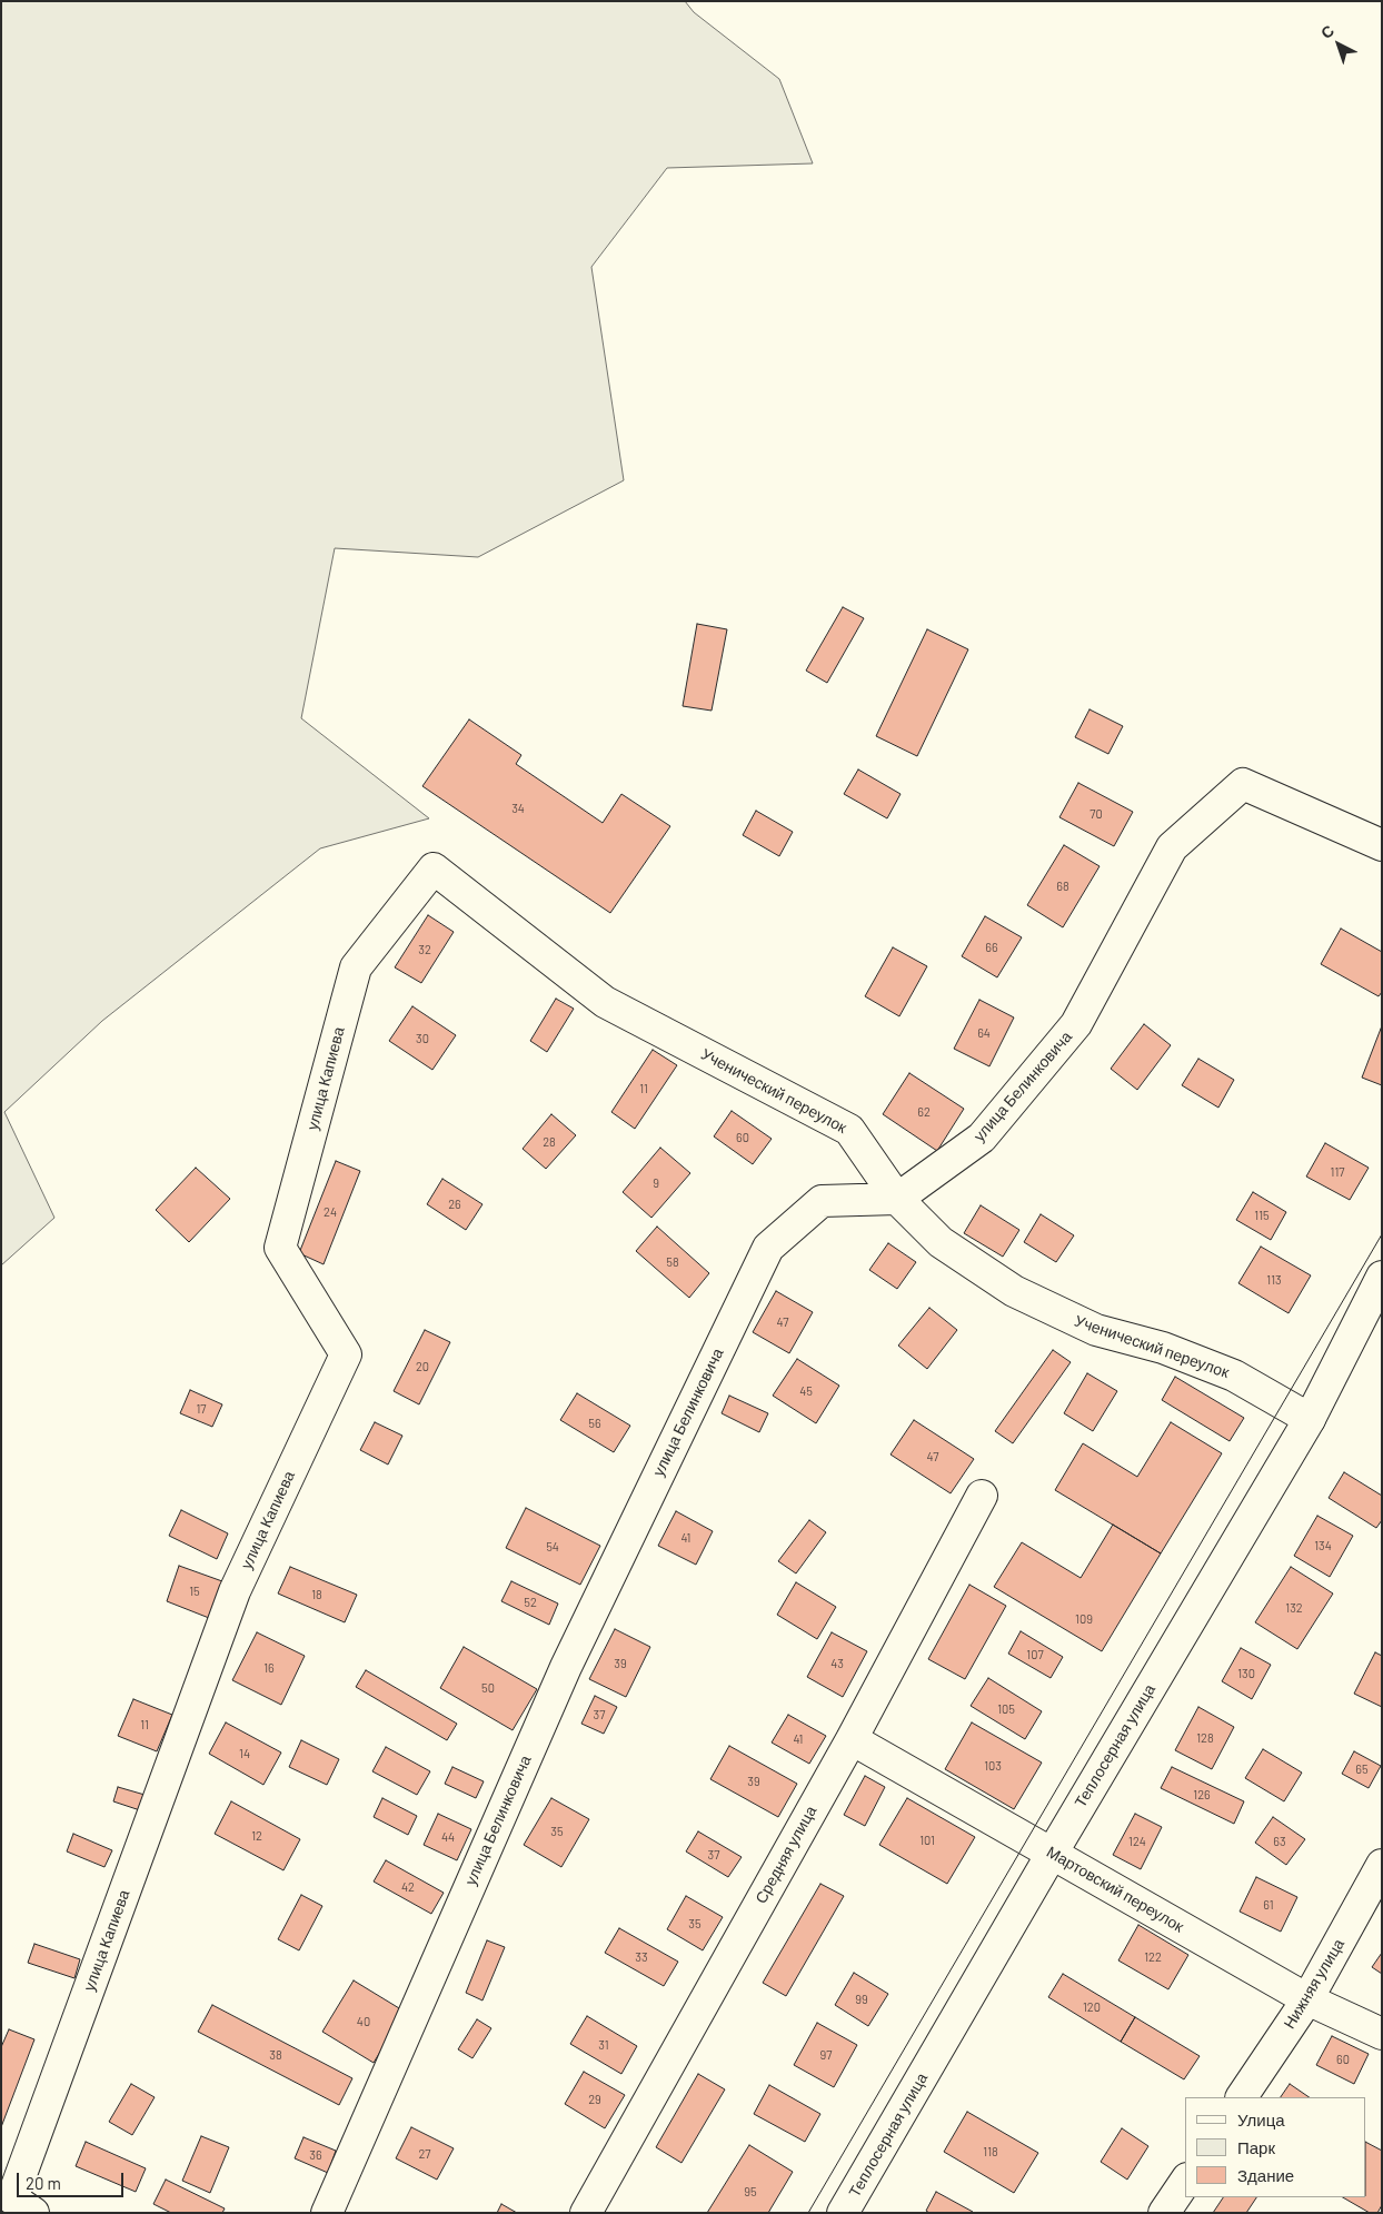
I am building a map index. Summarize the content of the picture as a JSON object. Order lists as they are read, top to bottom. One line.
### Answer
{"streets":{"street":["улица Капиева","улица Белинковича","Ученический переулок","Теплосерная улица","Средняя улица","Мартовский переулок","Нижняя улица"]},"crossings":[["улица Капиева","Ученический переулок"],["улица Белинковича","Ученический переулок"],["Ученический переулок","Теплосерная улица"],["Теплосерная улица","Мартовский переулок"],["Средняя улица","Мартовский переулок"],["Мартовский переулок","Нижняя улица"]],"house_numbers":["34","70","68","66","32","64","30","11","62","60","28","117","9","26","24","115","58","113","47","20","45","17","56","47","41","134","54","15","18","52","132","109","107","39","43","16","130","50","105","37","11","128","41","14","103","65","39","126","35","12","44","101","124","63","37","42","61","35","33","122","99","120","40","31","38","97","60","29","118","27","36","95"],"legend":["Улица","Парк","Здание"],"scale_bar":"20 m","north":"top left"}
